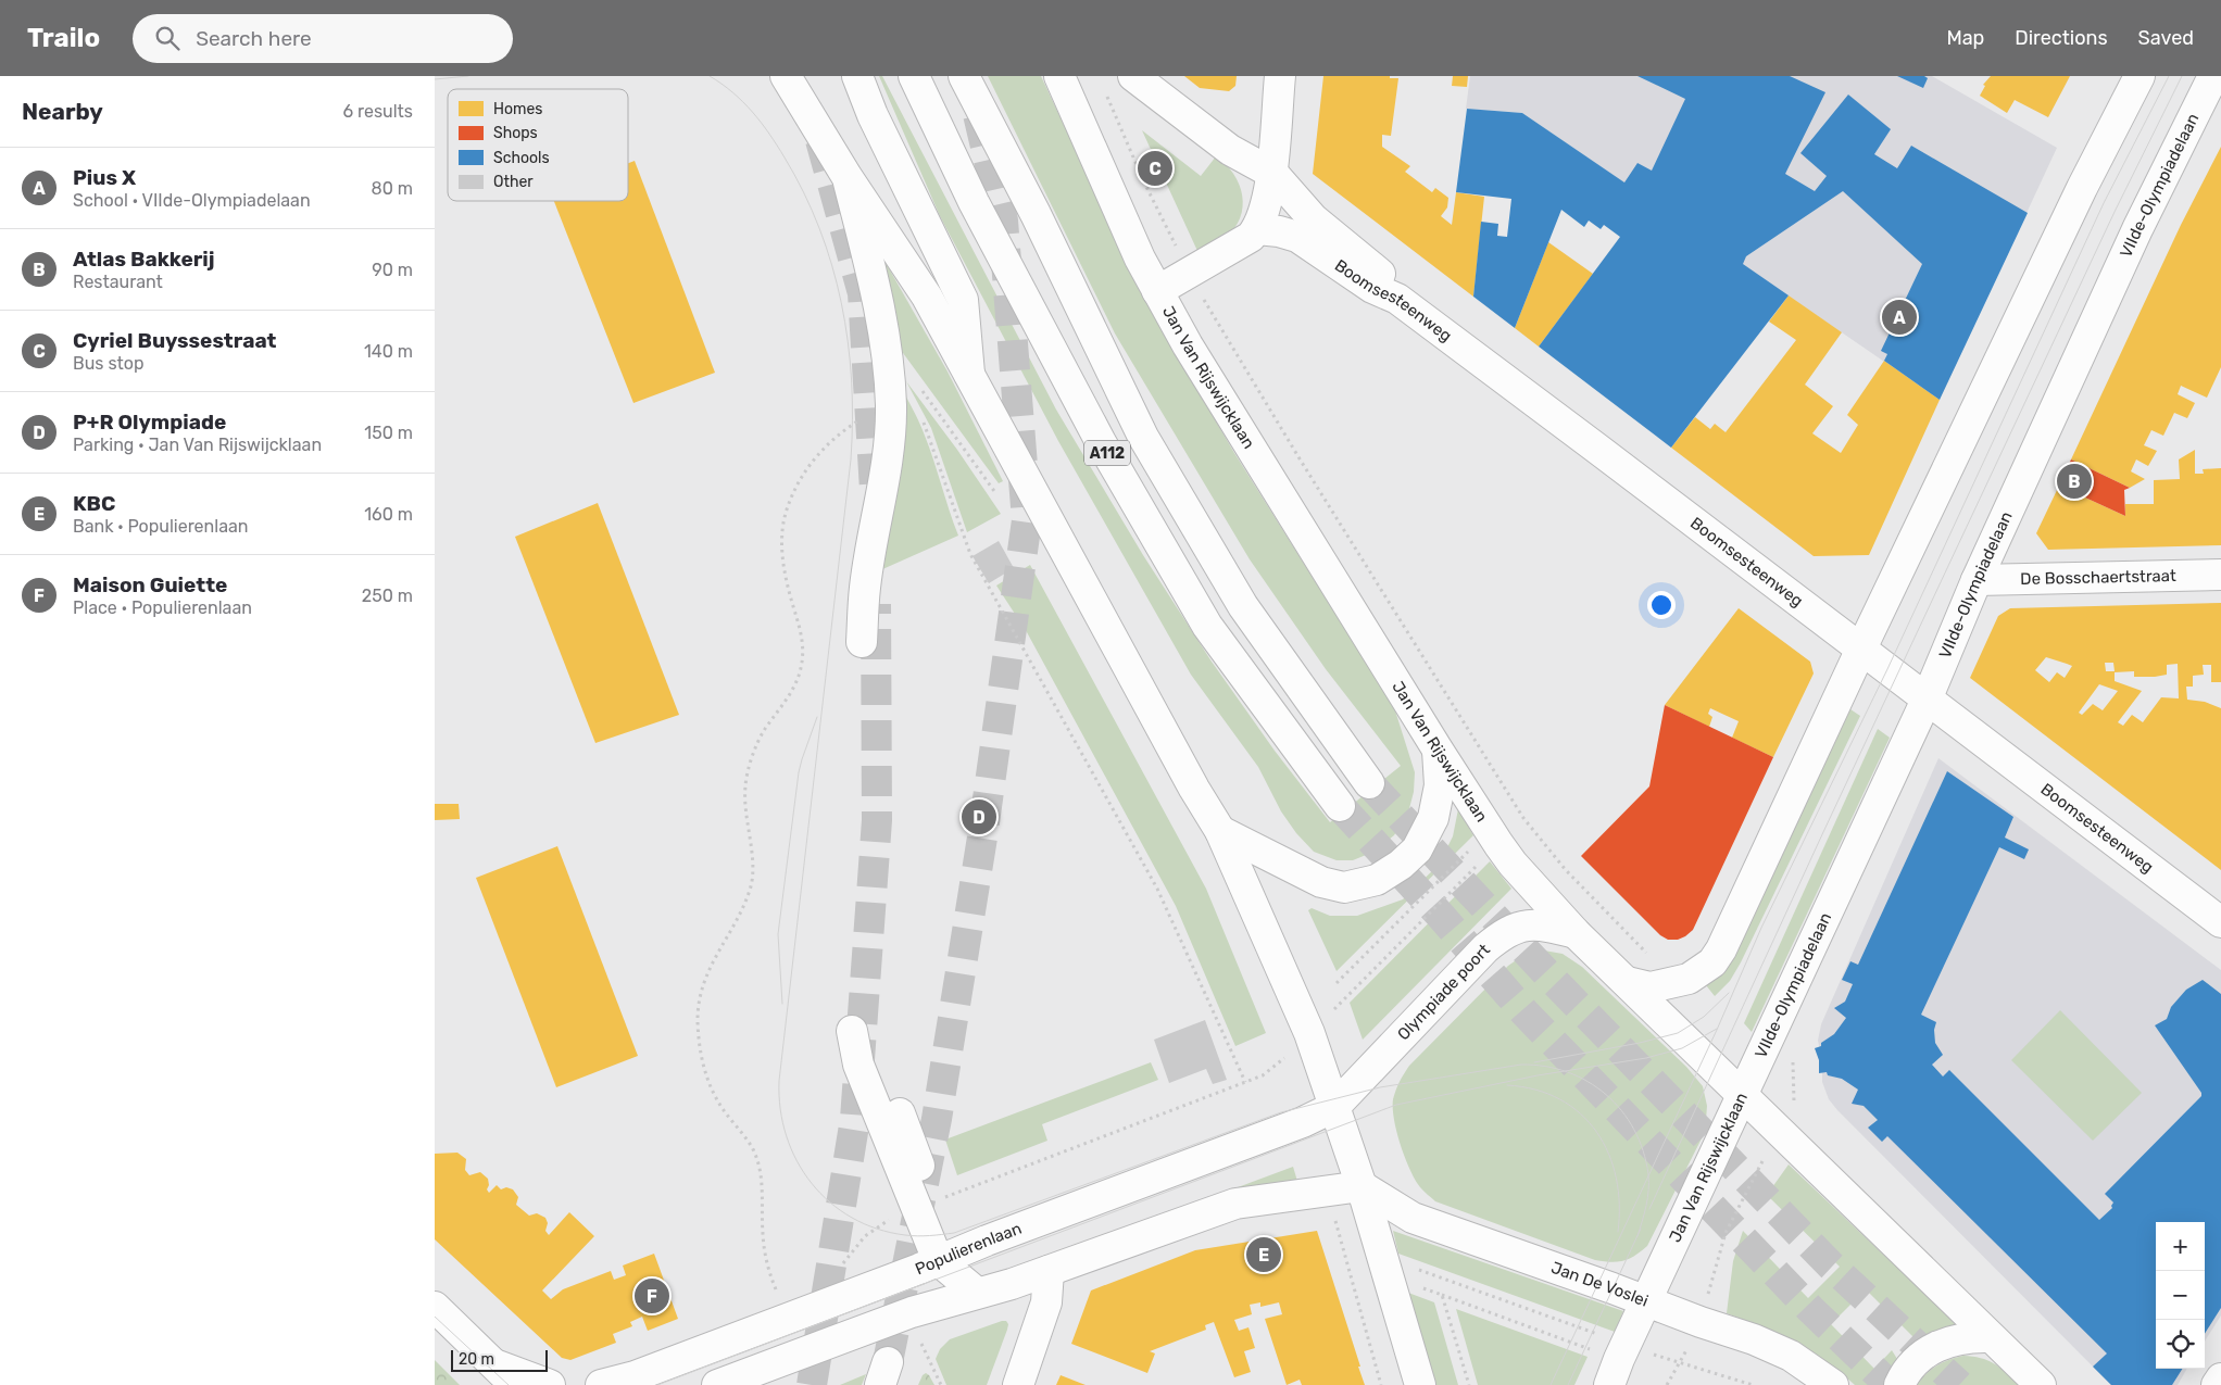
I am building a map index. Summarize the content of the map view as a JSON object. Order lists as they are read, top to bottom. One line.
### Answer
{"streets":{"main road":["VIIde-Olympiadelaan","Boomsesteenweg","Jan Van Rijswijcklaan","A112","De Bosschaertstraat","Olympiade poort","Populierenlaan","Jan De Voslei"]},"crossings":[["VIIde-Olympiadelaan","Boomsesteenweg"],["VIIde-Olympiadelaan","Jan Van Rijswijcklaan"],["VIIde-Olympiadelaan","De Bosschaertstraat"],["Jan Van Rijswijcklaan","Olympiade poort"],["Jan Van Rijswijcklaan","Jan De Voslei"],["Olympiade poort","Populierenlaan"]],"legend":["Homes","Shops","Schools","Other"],"scale_bar":"20 m","page":{"header":"Trailo","search":"Search here","nav":["Map","Directions","Saved"],"heading":["Nearby","6 results"],"list":[{"mark":"A","name":"Pius X","note":"School · VIIde-Olympiadelaan","value":"80 m"},{"mark":"B","name":"Atlas Bakkerij","note":"Restaurant","value":"90 m"},{"mark":"C","name":"Cyriel Buyssestraat","note":"Bus stop","value":"140 m"},{"mark":"D","name":"P+R Olympiade","note":"Parking · Jan Van Rijswijcklaan","value":"150 m"},{"mark":"E","name":"KBC","note":"Bank · Populierenlaan","value":"160 m"},{"mark":"F","name":"Maison Guiette","note":"Place · Populierenlaan","value":"250 m"}],"pins":["C","A","B","D","E","F"],"map_buttons":["+","−"],"scale":"20 m"}}
